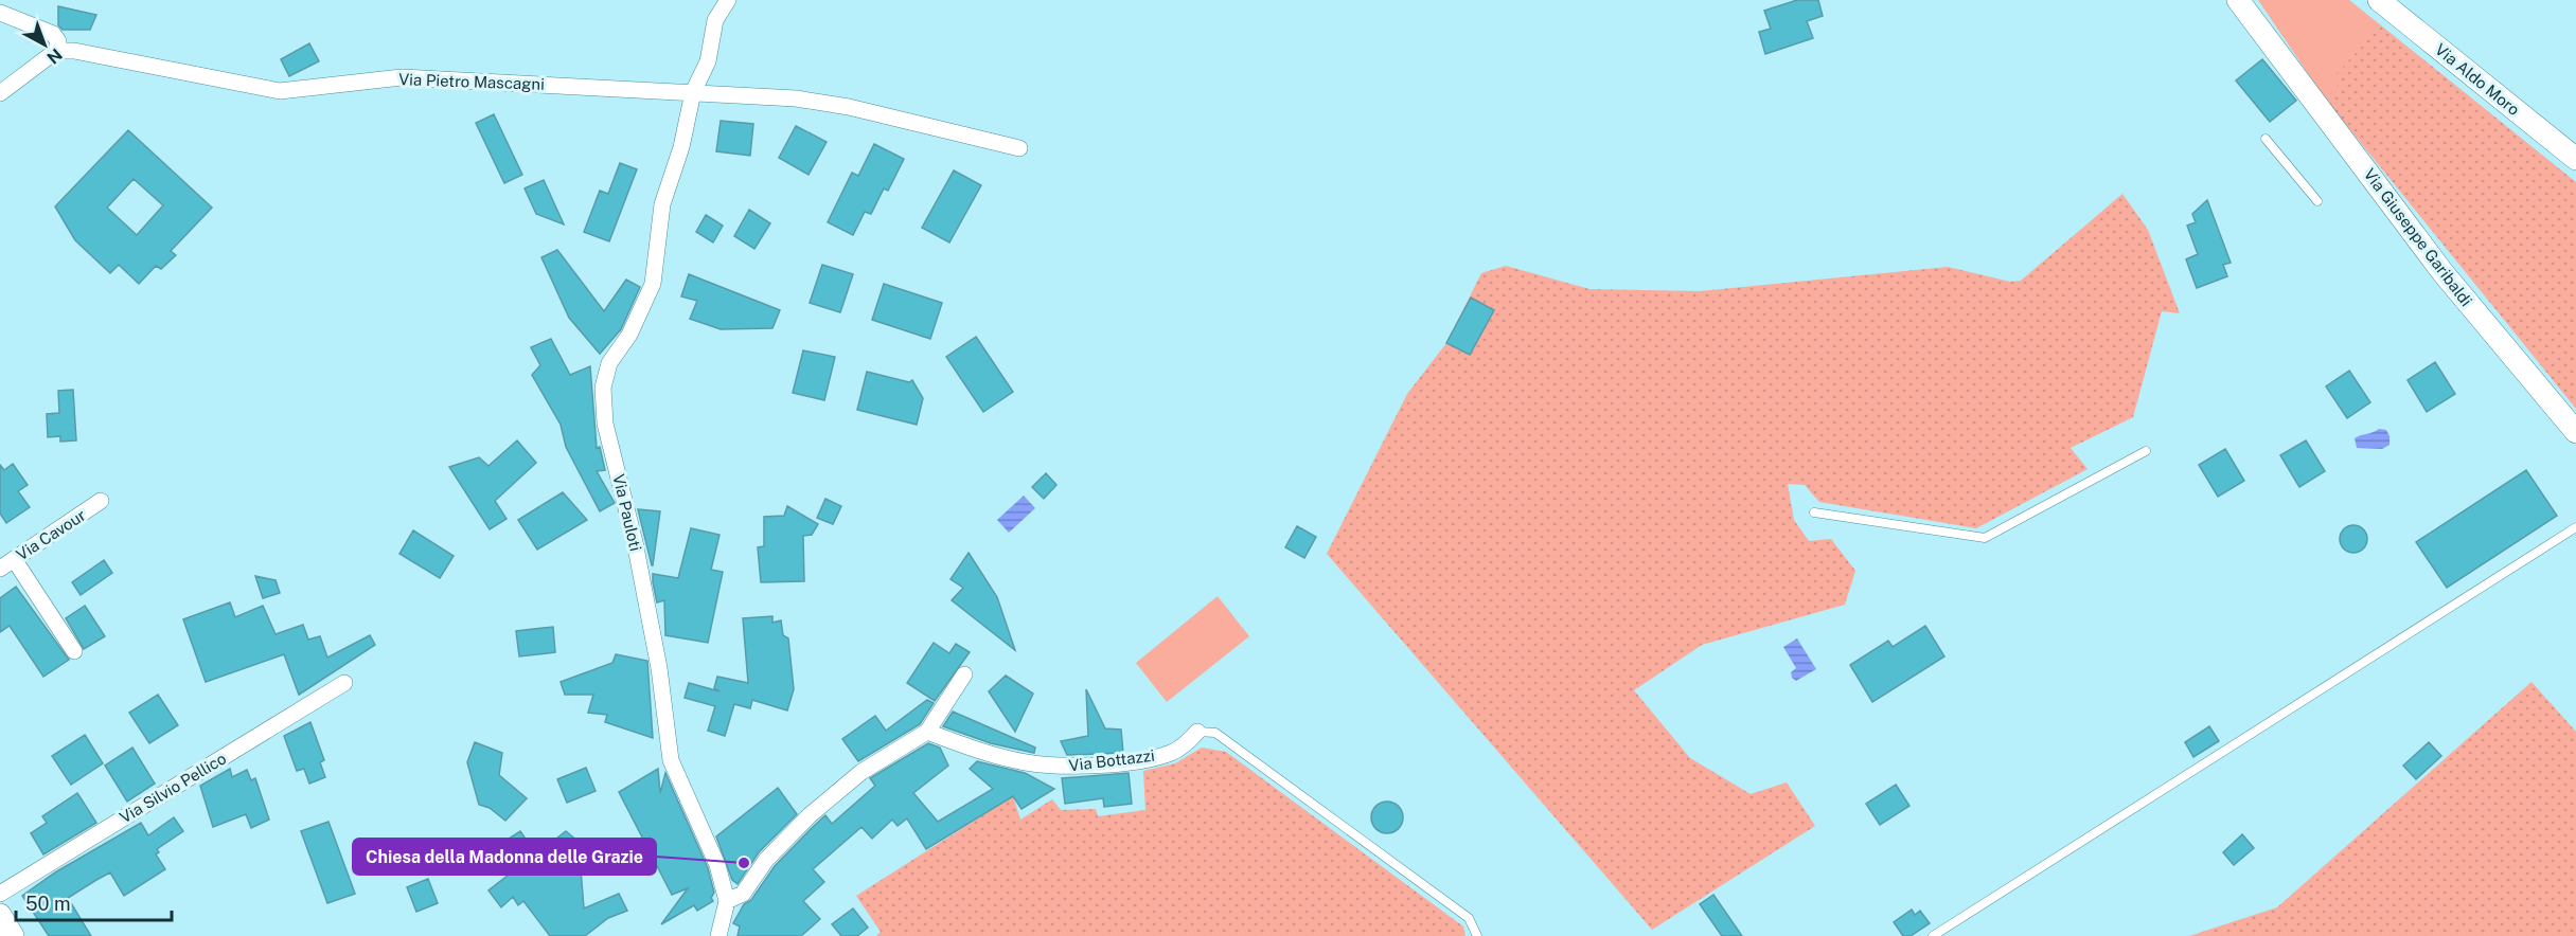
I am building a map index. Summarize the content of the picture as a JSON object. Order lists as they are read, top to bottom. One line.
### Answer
{"streets":{"main road":["Via Aldo Moro","Via Giuseppe Garibaldi"],"street":["Via Pietro Mascagni","Via Pauloti","Via Cavour","Via Bottazzi","Via Silvio Pellico"]},"crossings":[["Via Pietro Mascagni","Via Pauloti"]],"places":["Chiesa della Madonna delle Grazie"],"scale_bar":"50 m","north":"bottom right"}
